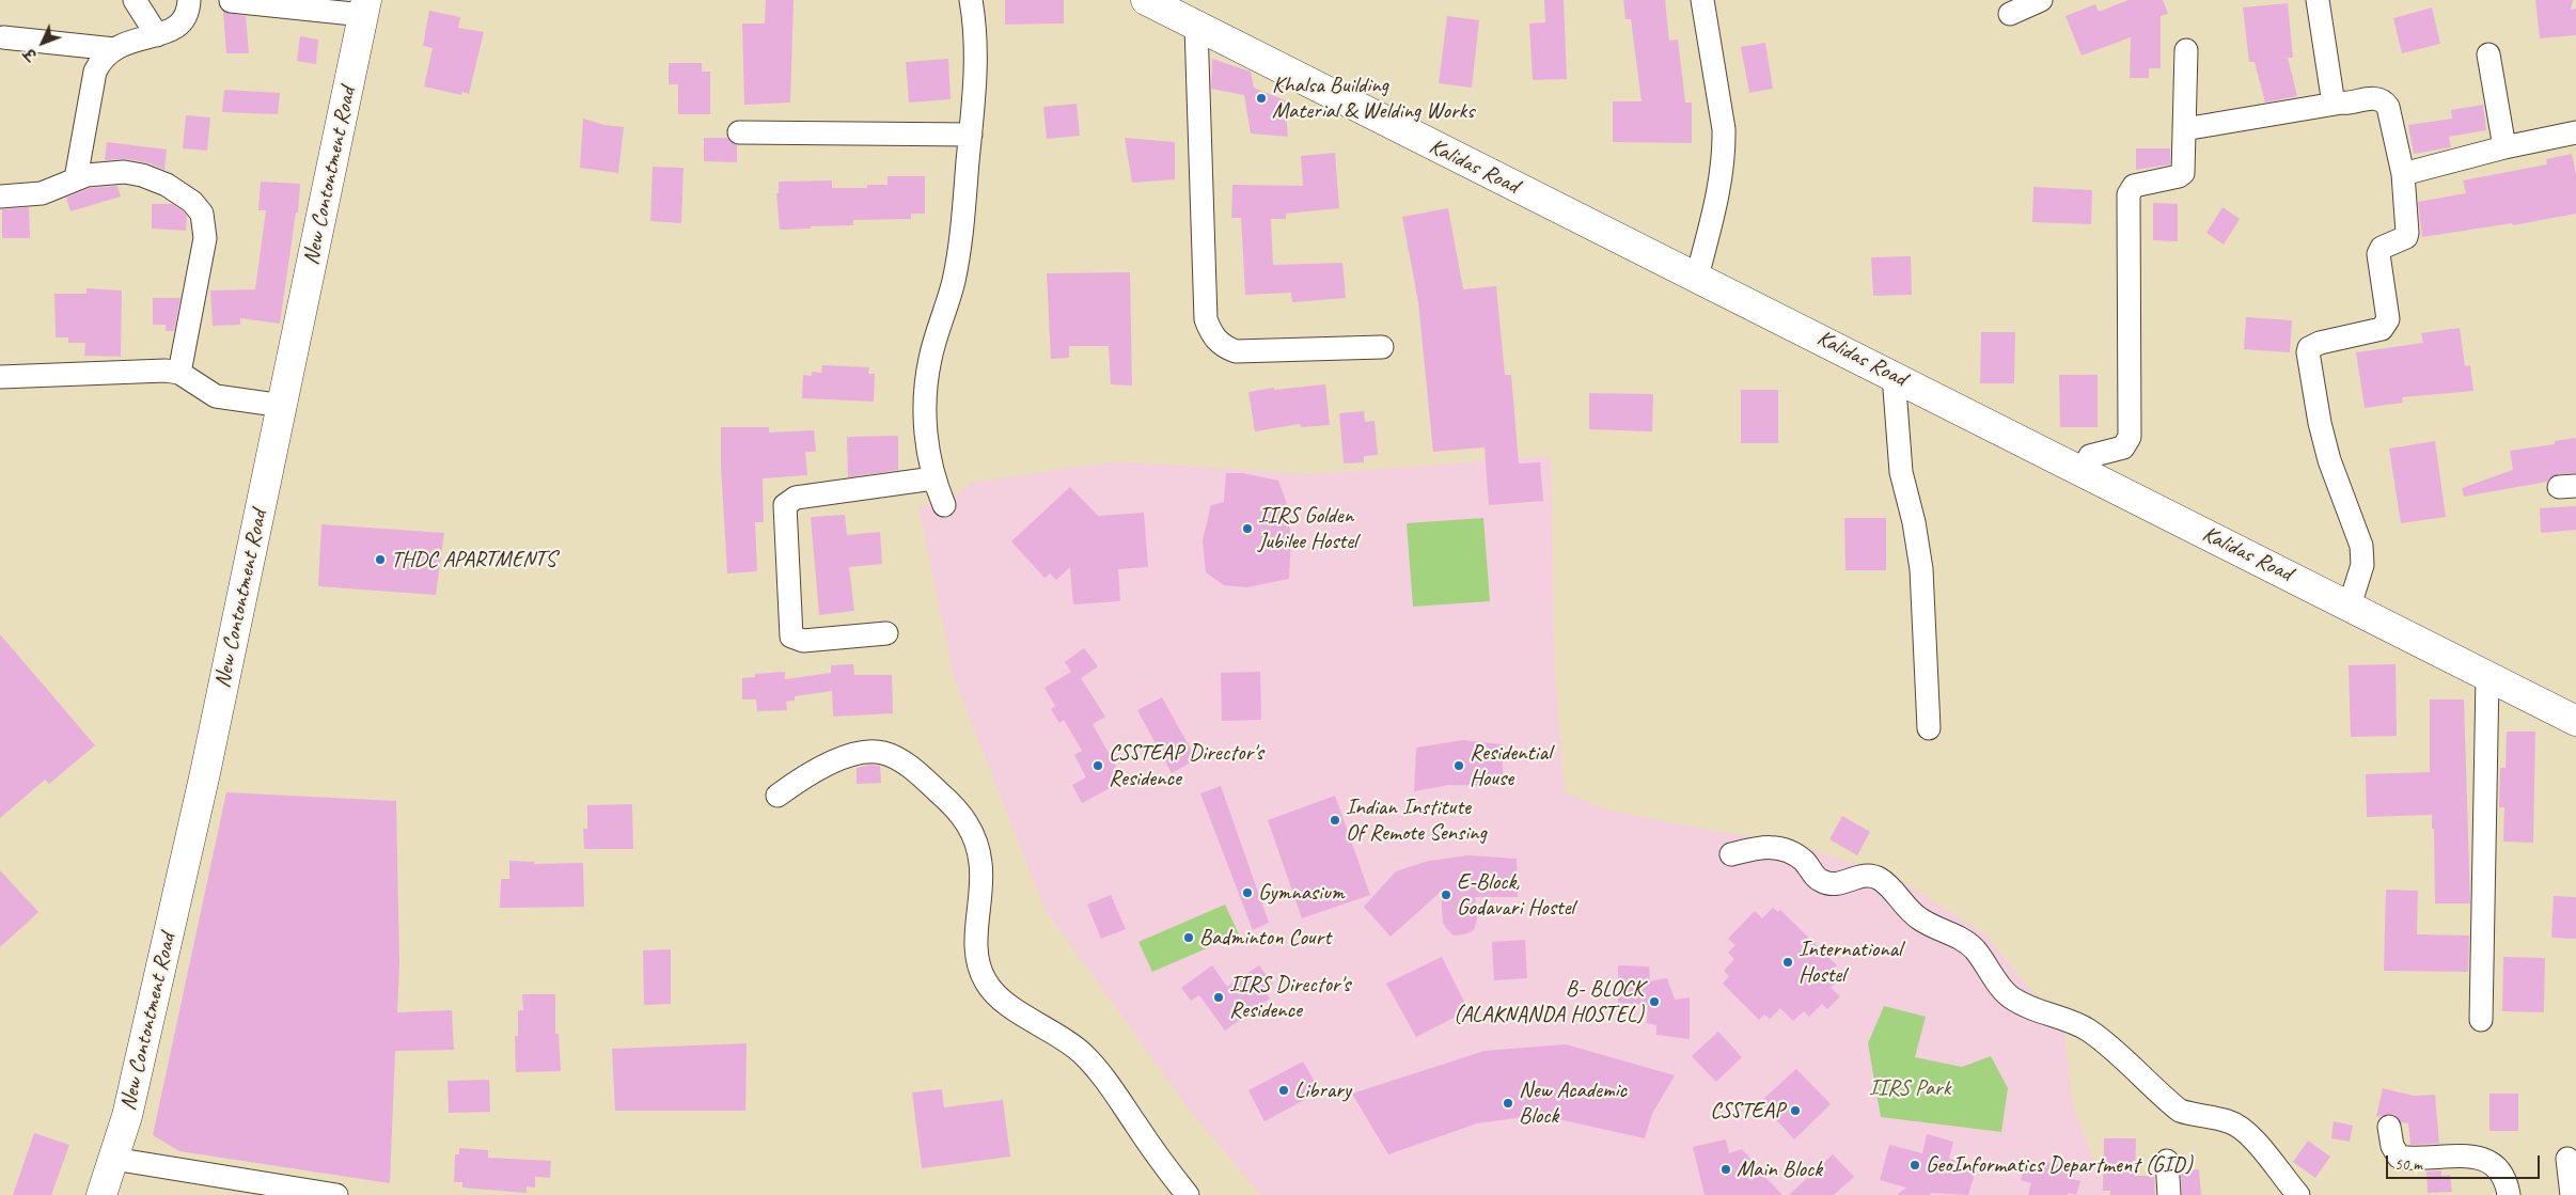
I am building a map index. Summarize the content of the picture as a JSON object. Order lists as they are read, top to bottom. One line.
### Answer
{"streets":{"street":["Kalidas Road","New Contontment Road"]},"parks":["IIRS Park"],"places":["Khalsa Building Material & Welding Works","IIRS Golden Jubilee Hostel","THDC APARTMENTS","CSSTEAP Director's Residence","Residential House","Indian Institute Of Remote Sensing","Gymnasium","E-Block, Godavari Hostel","Badminton Court","International Hostel","IIRS Director's Residence","B- BLOCK (ALAKNANDA HOSTEL)","Library","New Academic Block","CSSTEAP","GeoInformatics Department (GID)","Main Block"],"scale_bar":"50 m","north":"bottom left"}
